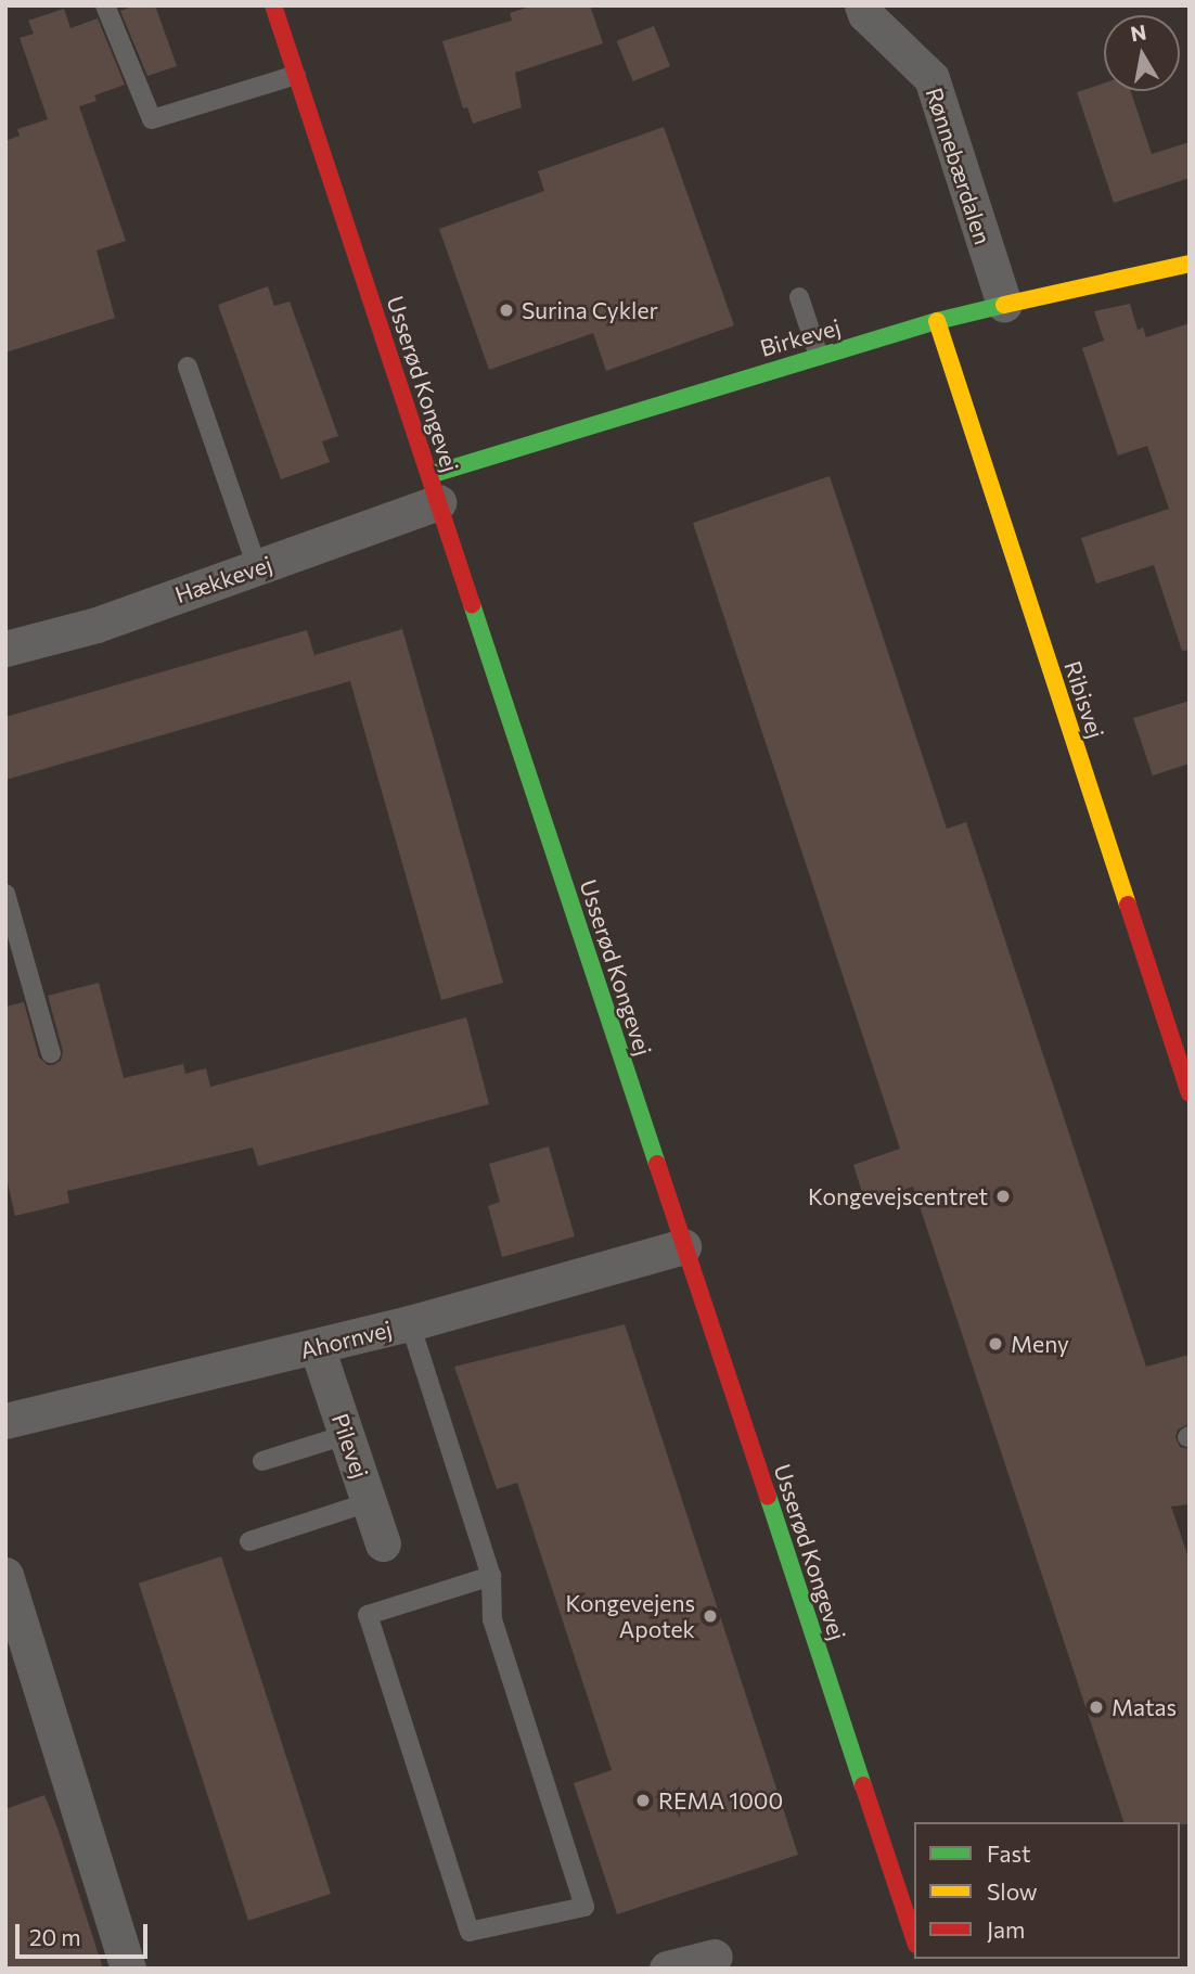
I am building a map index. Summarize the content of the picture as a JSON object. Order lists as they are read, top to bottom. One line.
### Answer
{"streets":{"main road":["Birkevej","Usserød Kongevej","Ribisvej"],"street":["Rønnebærdalen","Hækkevej","Ahornvej","Pilevej"]},"crossings":[["Rønnebærdalen","Birkevej"],["Birkevej","Usserød Kongevej"],["Birkevej","Hækkevej"],["Birkevej","Ribisvej"],["Usserød Kongevej","Hækkevej"],["Usserød Kongevej","Ahornvej"],["Ahornvej","Pilevej"]],"places":["Surina Cykler","Kongevejscentret","Meny","Kongevejens Apotek","Matas","REMA 1000"],"legend":["Fast","Slow","Jam"],"scale_bar":"20 m","north":"top"}
